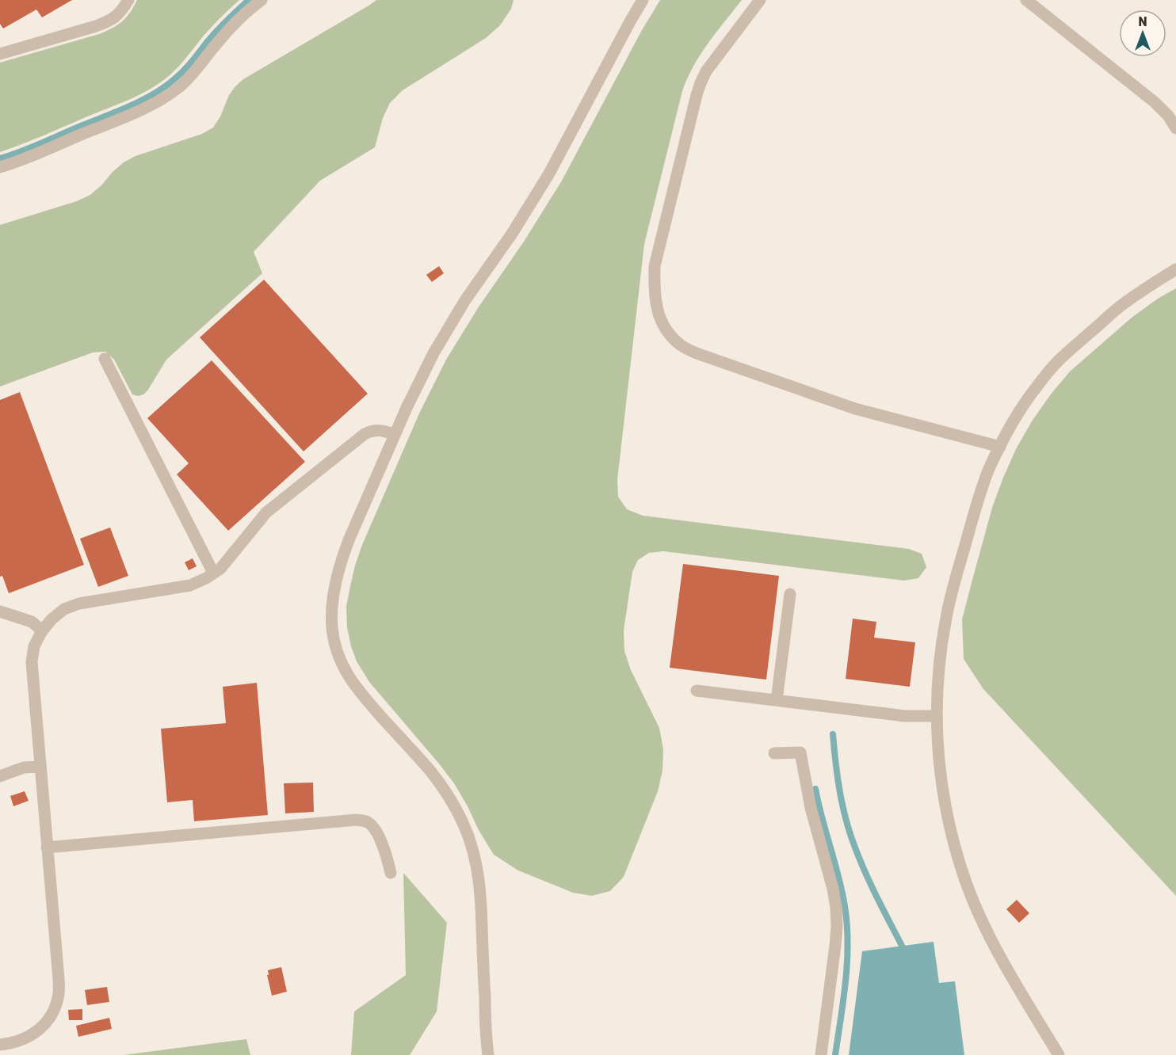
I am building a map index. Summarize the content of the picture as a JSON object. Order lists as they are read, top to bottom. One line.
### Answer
{"north":"top"}
